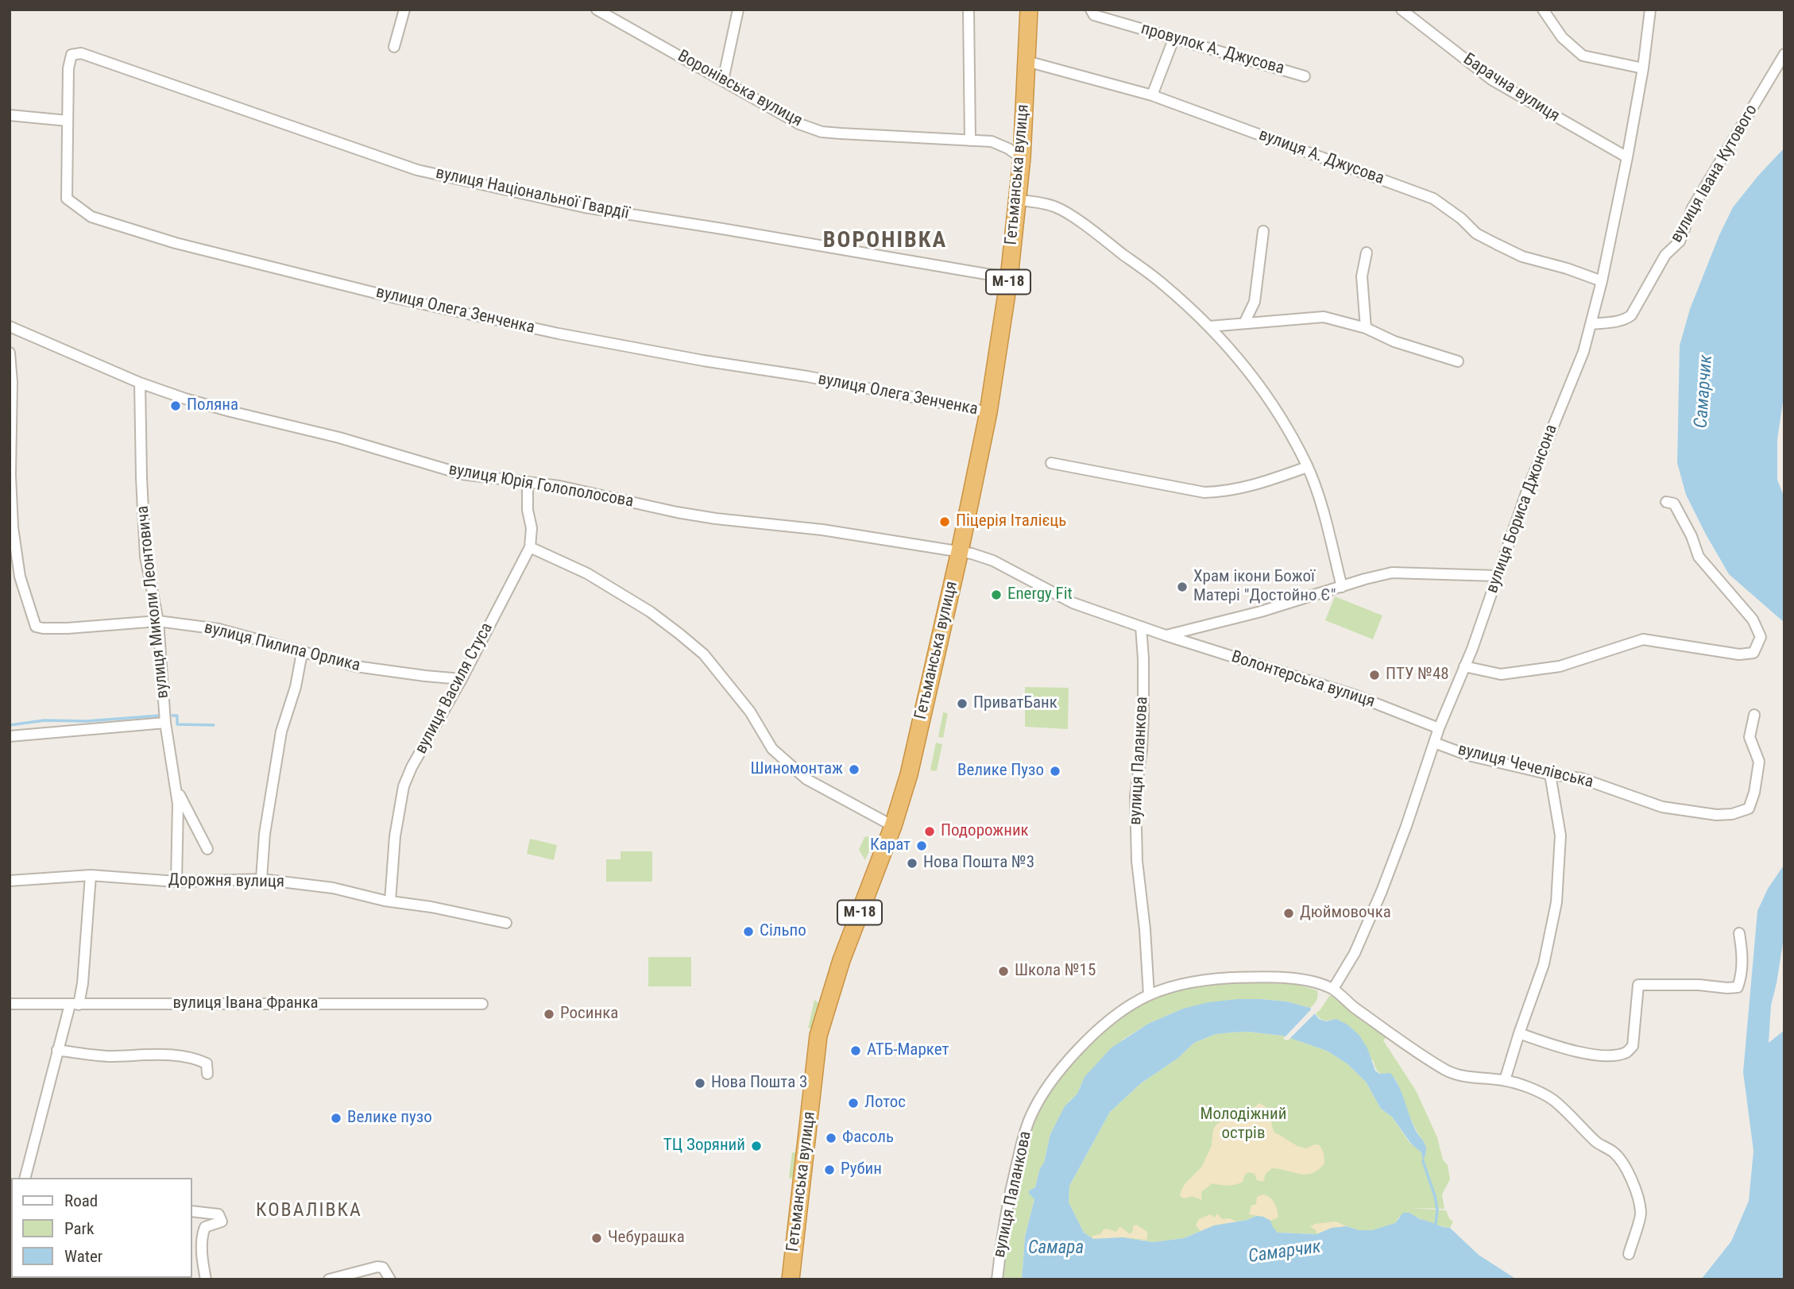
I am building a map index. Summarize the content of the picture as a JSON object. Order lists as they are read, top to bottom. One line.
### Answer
{"streets":{"highway":["Гетьманська вулиця","М-18"],"street":["провулок А. Джусова","Барачна вулиця","Воронівська вулиця","вулиця А. Джусова","вулиця Івана Кутового","вулиця Національної Гвардії","вулиця Олега Зенченка","вулиця Юрія Голополосова","вулиця Бориса Джонсона","вулиця Миколи Леонтовича","вулиця Пилипа Орлика","Волонтерська вулиця","вулиця Василя Стуса","вулиця Паланкова","вулиця Чечелівська","Дорожня вулиця","вулиця Івана Франка"]},"crossings":[["Барачна вулиця","вулиця Бориса Джонсона"],["Воронівська вулиця","Гетьманська вулиця"],["вулиця А. Джусова","Гетьманська вулиця"],["вулиця А. Джусова","вулиця Бориса Джонсона"],["вулиця Івана Кутового","вулиця Бориса Джонсона"],["Гетьманська вулиця","вулиця Національної Гвардії"],["Гетьманська вулиця","вулиця Олега Зенченка"],["Гетьманська вулиця","вулиця Юрія Голополосова"],["Гетьманська вулиця","Волонтерська вулиця"],["вулиця Національної Гвардії","вулиця Олега Зенченка"],["вулиця Юрія Голополосова","вулиця Миколи Леонтовича"],["вулиця Юрія Голополосова","Волонтерська вулиця"],["вулиця Юрія Голополосова","вулиця Василя Стуса"],["вулиця Бориса Джонсона","Волонтерська вулиця"],["вулиця Бориса Джонсона","вулиця Паланкова"],["вулиця Бориса Джонсона","вулиця Чечелівська"],["вулиця Миколи Леонтовича","вулиця Пилипа Орлика"],["вулиця Миколи Леонтовича","Дорожня вулиця"],["вулиця Пилипа Орлика","вулиця Василя Стуса"],["Волонтерська вулиця","вулиця Паланкова"],["вулиця Василя Стуса","Дорожня вулиця"]],"districts":["ВОРОНІВКА","КОВАЛІВКА"],"water":["Самарчик","Самара"],"parks":["Молодіжний острів"],"places":["Поляна","Піцерія Італієць","Храм ікони Божої Матері \"Достойно Є\"","Energy Fit","ПТУ №48","ПриватБанк","Шиномонтаж","Велике Пузо","Подорожник","Карат","Нова Пошта №3","Дюймовочка","Сільпо","Школа №15","Росинка","АТБ-Маркет","Нова Пошта 3","Лотос","Велике пузо","Фасоль","ТЦ Зоряний","Рубин","Чебурашка"],"legend":["Road","Park","Water"]}
